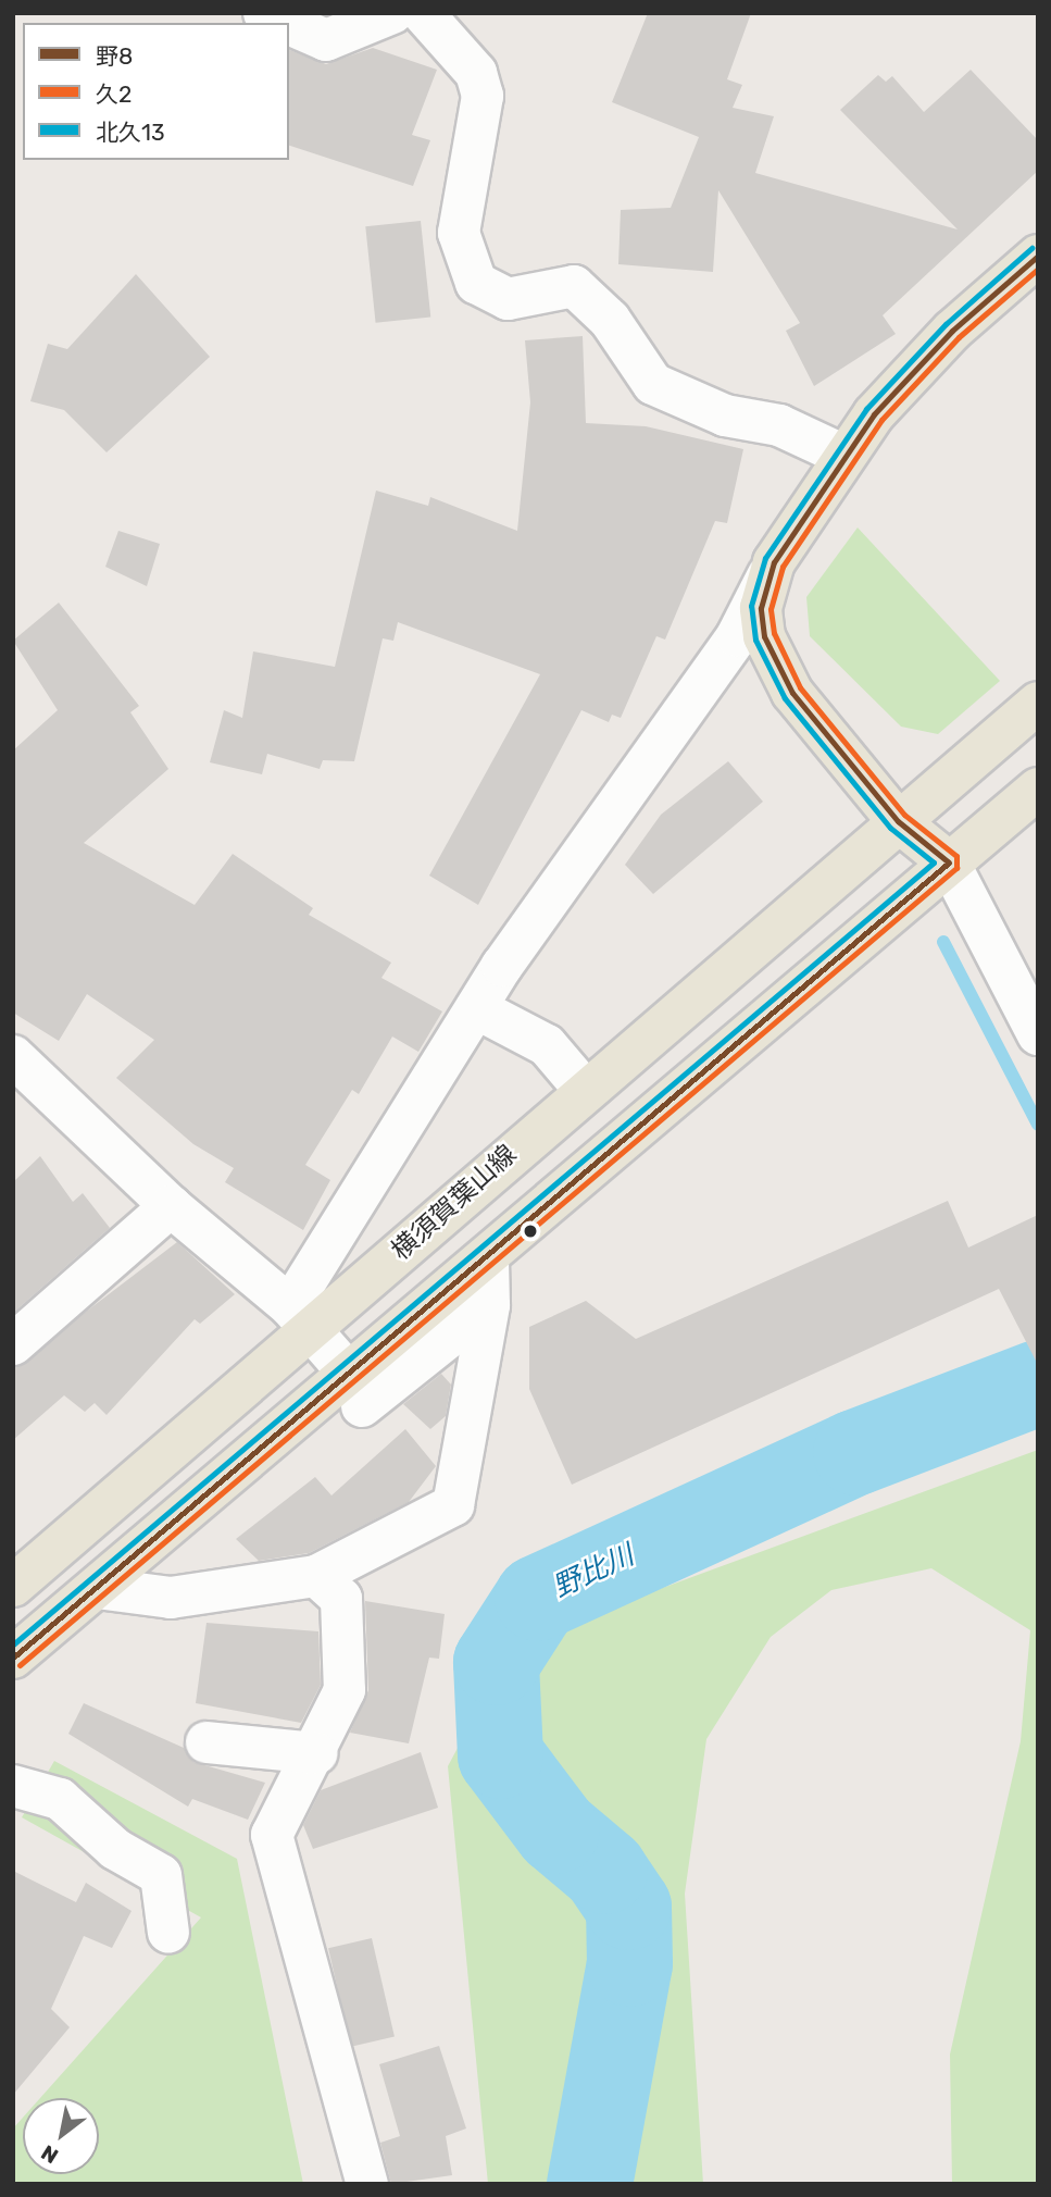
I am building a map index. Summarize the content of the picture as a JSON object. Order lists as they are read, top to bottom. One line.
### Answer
{"streets":{"main road":["横須賀葉山線"]},"water":["野比川"],"lines":["transit line 北久13","transit line 野8","transit line 久2"],"legend":["野8","久2","北久13"],"north":"bottom left"}
